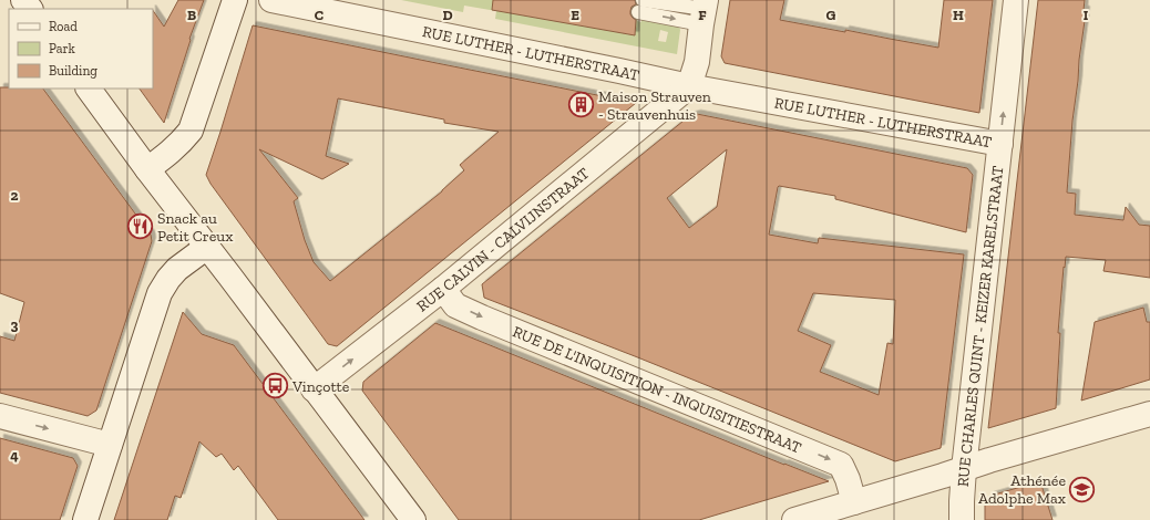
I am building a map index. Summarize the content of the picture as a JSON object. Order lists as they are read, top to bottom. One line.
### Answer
{"streets":{"street":["RUE LUTHER - LUTHERSTRAAT","RUE CALVIN - CALVIJNSTRAAT","RUE CHARLES QUINT - KEIZER KARELSTRAAT","RUE DE L'INQUISITION - INQUISITIESTRAAT"]},"crossings":[["RUE LUTHER - LUTHERSTRAAT","RUE CALVIN - CALVIJNSTRAAT"],["RUE LUTHER - LUTHERSTRAAT","RUE CHARLES QUINT - KEIZER KARELSTRAAT"],["RUE CALVIN - CALVIJNSTRAAT","RUE DE L'INQUISITION - INQUISITIESTRAAT"]],"places":{"building":["Maison Strauven - Strauvenhuis"],"restaurant":["Snack au Petit Creux"],"bus stop":["Vinçotte"],"school or university":["Athénée Adolphe Max"]},"legend":["Road","Park","Building"],"grid":{"columns":["B","C","D","E","F","G","H","I"],"rows":["2","3","4"]}}
